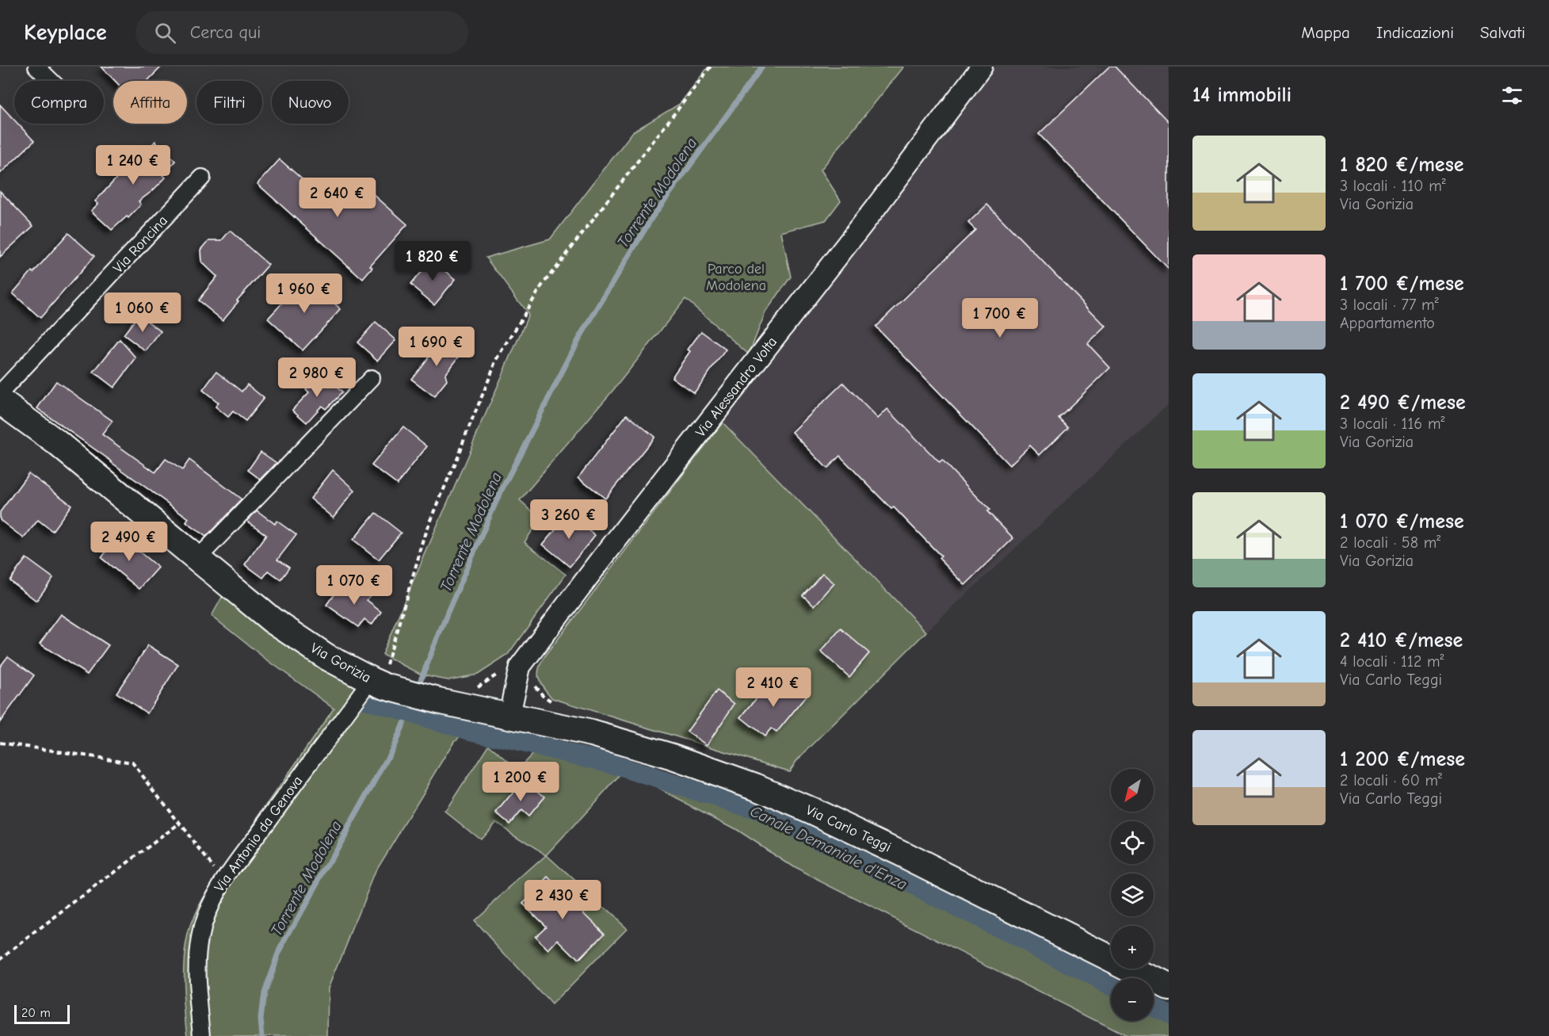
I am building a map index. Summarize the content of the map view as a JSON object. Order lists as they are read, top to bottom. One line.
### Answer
{"streets":{"main road":["Via Gorizia","Via Carlo Teggi"],"street":["Via Roncina","Via Alessandro Volta","Via Antonio da Genova"]},"crossings":[["Via Alessandro Volta","Via Gorizia"],["Via Alessandro Volta","Via Carlo Teggi"],["Via Gorizia","Via Carlo Teggi"],["Via Gorizia","Via Antonio da Genova"]],"water":["Torrente Modolena","Canale Demaniale d'Enza"],"parks":["Parco del Modolena"],"scale_bar":"20 m","north":"bottom left","page":{"header":"Keyplace","search":"Cerca qui","nav":["Mappa","Indicazioni","Salvati"],"heading":"14 immobili","chip":["Compra","Affitta","Filtri","Nuovo"],"list":[{"name":"1 820 €/mese","note":"3 locali · 110 m² · Via Gorizia"},{"name":"1 700 €/mese","note":"3 locali · 77 m² · Appartamento"},{"name":"2 490 €/mese","note":"3 locali · 116 m² · Via Gorizia"},{"name":"1 070 €/mese","note":"2 locali · 58 m² · Via Gorizia"},{"name":"2 410 €/mese","note":"4 locali · 112 m² · Via Carlo Teggi"},{"name":"1 200 €/mese","note":"2 locali · 60 m² · Via Carlo Teggi"}],"price":["1 240 €","2 640 €","1 820 €","1 960 €","1 060 €","1 700 €","1 690 €","2 980 €","3 260 €","2 490 €","1 070 €","2 410 €","1 200 €","2 430 €"],"map_buttons":["+","−"],"scale":"20 m"}}
